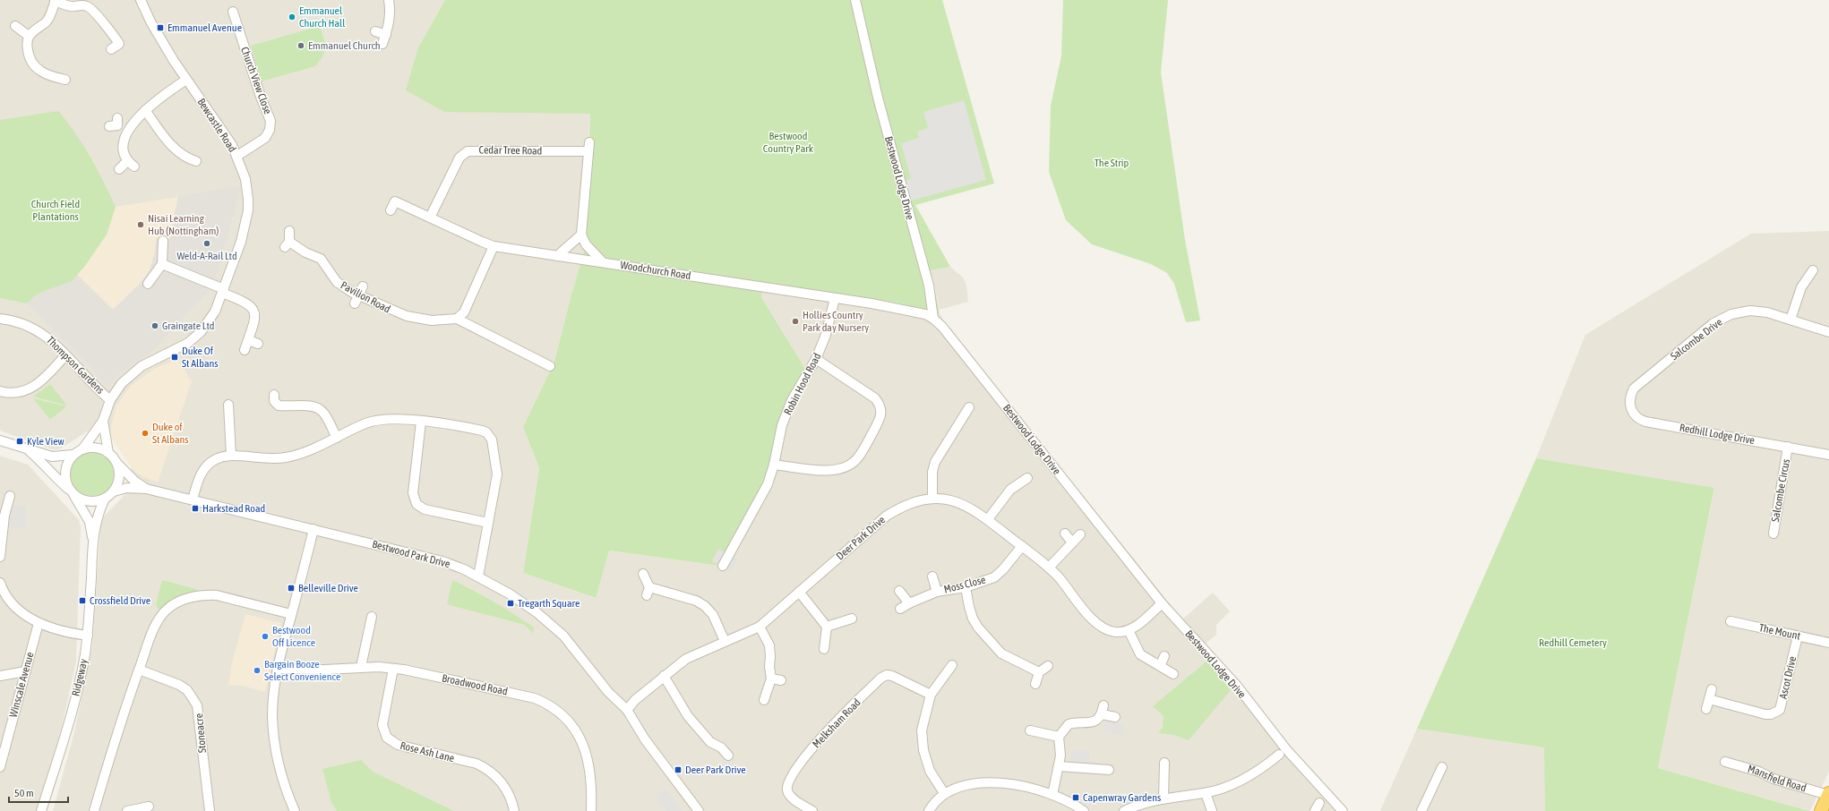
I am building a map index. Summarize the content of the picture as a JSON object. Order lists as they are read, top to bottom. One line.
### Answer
{"streets":{"highway":["Mansfield Road"],"street":["Church View Close","Bewcastle Road","Cedar Tree Road","Bestwood Lodge Drive","Woodchurch Road","Pavilion Road","Salcombe Drive","Thompson Gardens","Robin Hood Road","Redhill Lodge Drive","Salcombe Circus","Deer Park Drive","Bestwood Park Drive","Moss Close","The Mount","Ridgeway","Ascot Drive","Winscale Avenue","Broadwood Road","Melksham Road","Stoneacre","Rose Ash Lane"]},"crossings":[["Church View Close","Bewcastle Road"],["Bewcastle Road","Thompson Gardens"],["Bewcastle Road","Bestwood Park Drive"],["Bewcastle Road","Ridgeway"],["Cedar Tree Road","Woodchurch Road"],["Bestwood Lodge Drive","Woodchurch Road"],["Woodchurch Road","Robin Hood Road"],["Salcombe Drive","Redhill Lodge Drive"],["Redhill Lodge Drive","Salcombe Circus"],["Deer Park Drive","Bestwood Park Drive"],["Deer Park Drive","Moss Close"],["Bestwood Park Drive","Ridgeway"],["The Mount","Ascot Drive"],["Broadwood Road","Rose Ash Lane"]],"parks":["Bestwood Country Park","The Strip","Church Field Plantations","Redhill Cemetery"],"places":{"other":["Emmanuel Church Hall","Emmanuel Church","Nisai Learning Hub (Nottingham)","Weld-A-Rail Ltd","Hollies Country Park day Nursery","Graingate Ltd","Duke of St Albans","Bestwood Off Licence","Bargain Booze Select Convenience"],"transit":["Emmanuel Avenue","Duke Of St Albans","Kyle View","Harkstead Road","Belleville Drive","Crossfield Drive","Tregarth Square","Deer Park Drive","Capenwray Gardens"]},"scale_bar":"50 m"}
